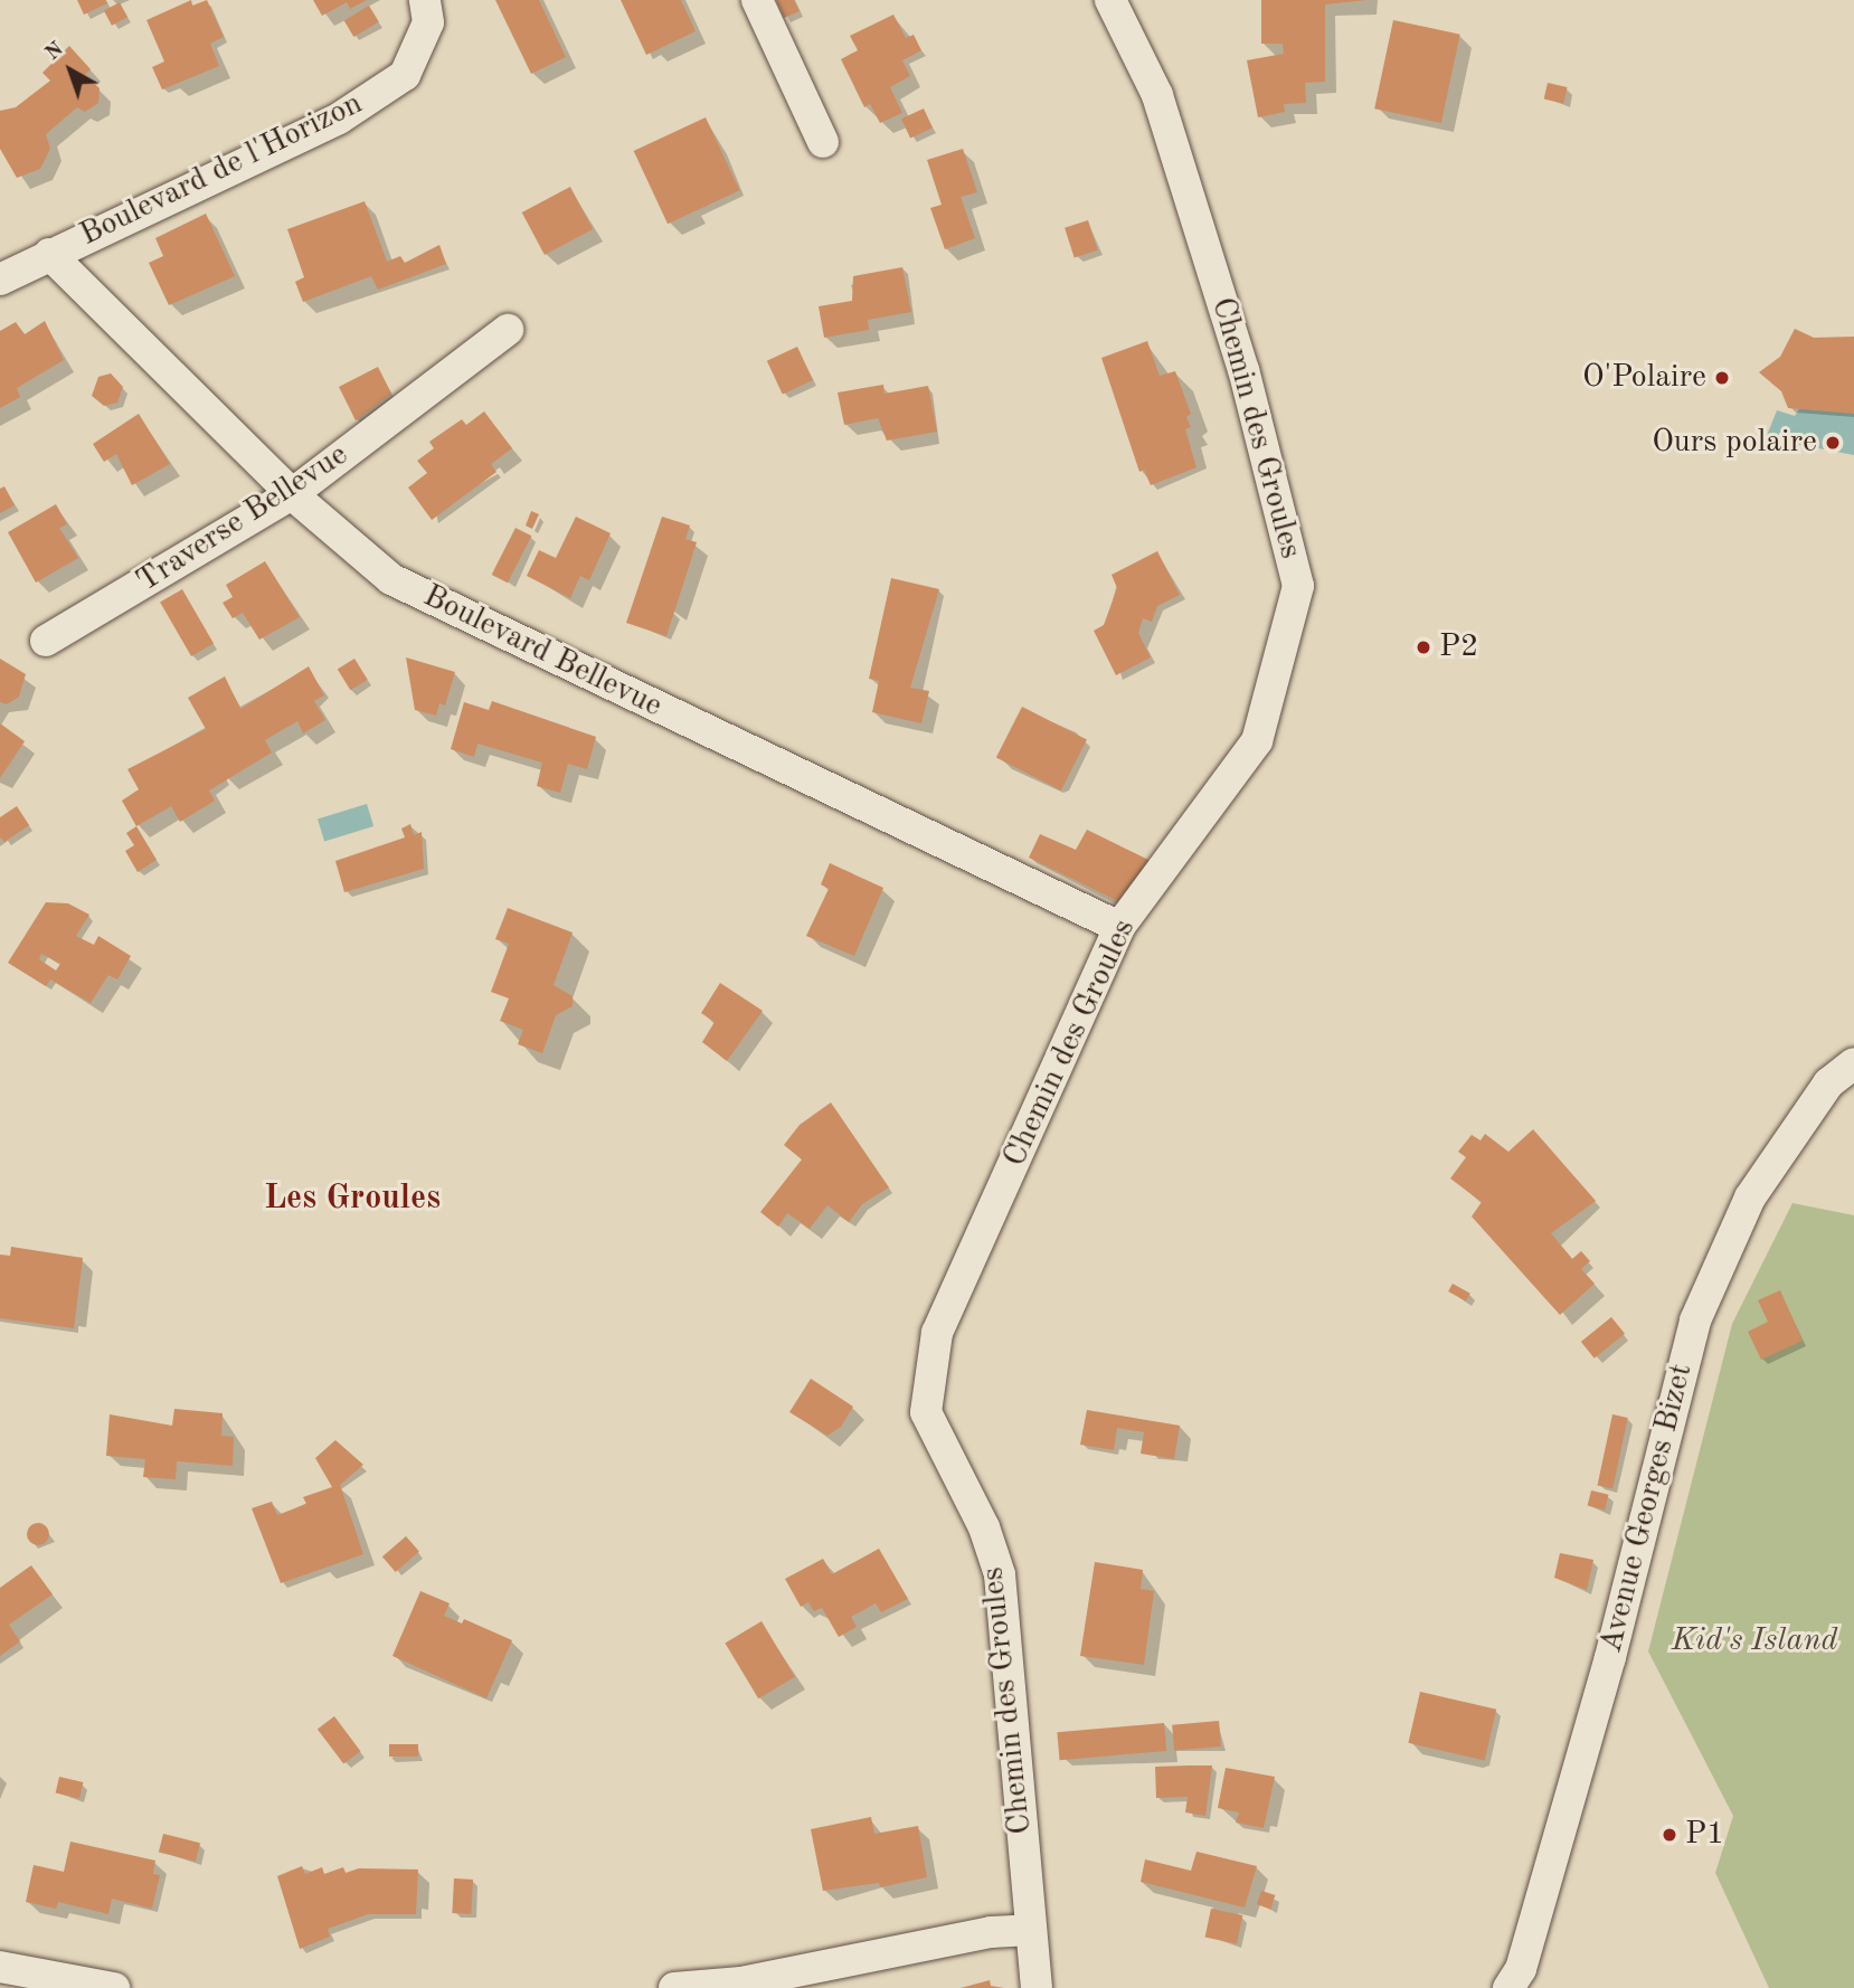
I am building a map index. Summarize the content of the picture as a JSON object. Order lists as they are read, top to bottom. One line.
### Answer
{"streets":{"street":["Boulevard de l'Horizon","Chemin des Groules","Traverse Bellevue","Boulevard Bellevue","Avenue Georges Bizet"]},"crossings":[["Boulevard de l'Horizon","Boulevard Bellevue"],["Chemin des Groules","Boulevard Bellevue"],["Traverse Bellevue","Boulevard Bellevue"]],"districts":["Les Groules"],"parks":["Kid's Island"],"places":["O'Polaire","Ours polaire","P2","P1"],"north":"top left"}
